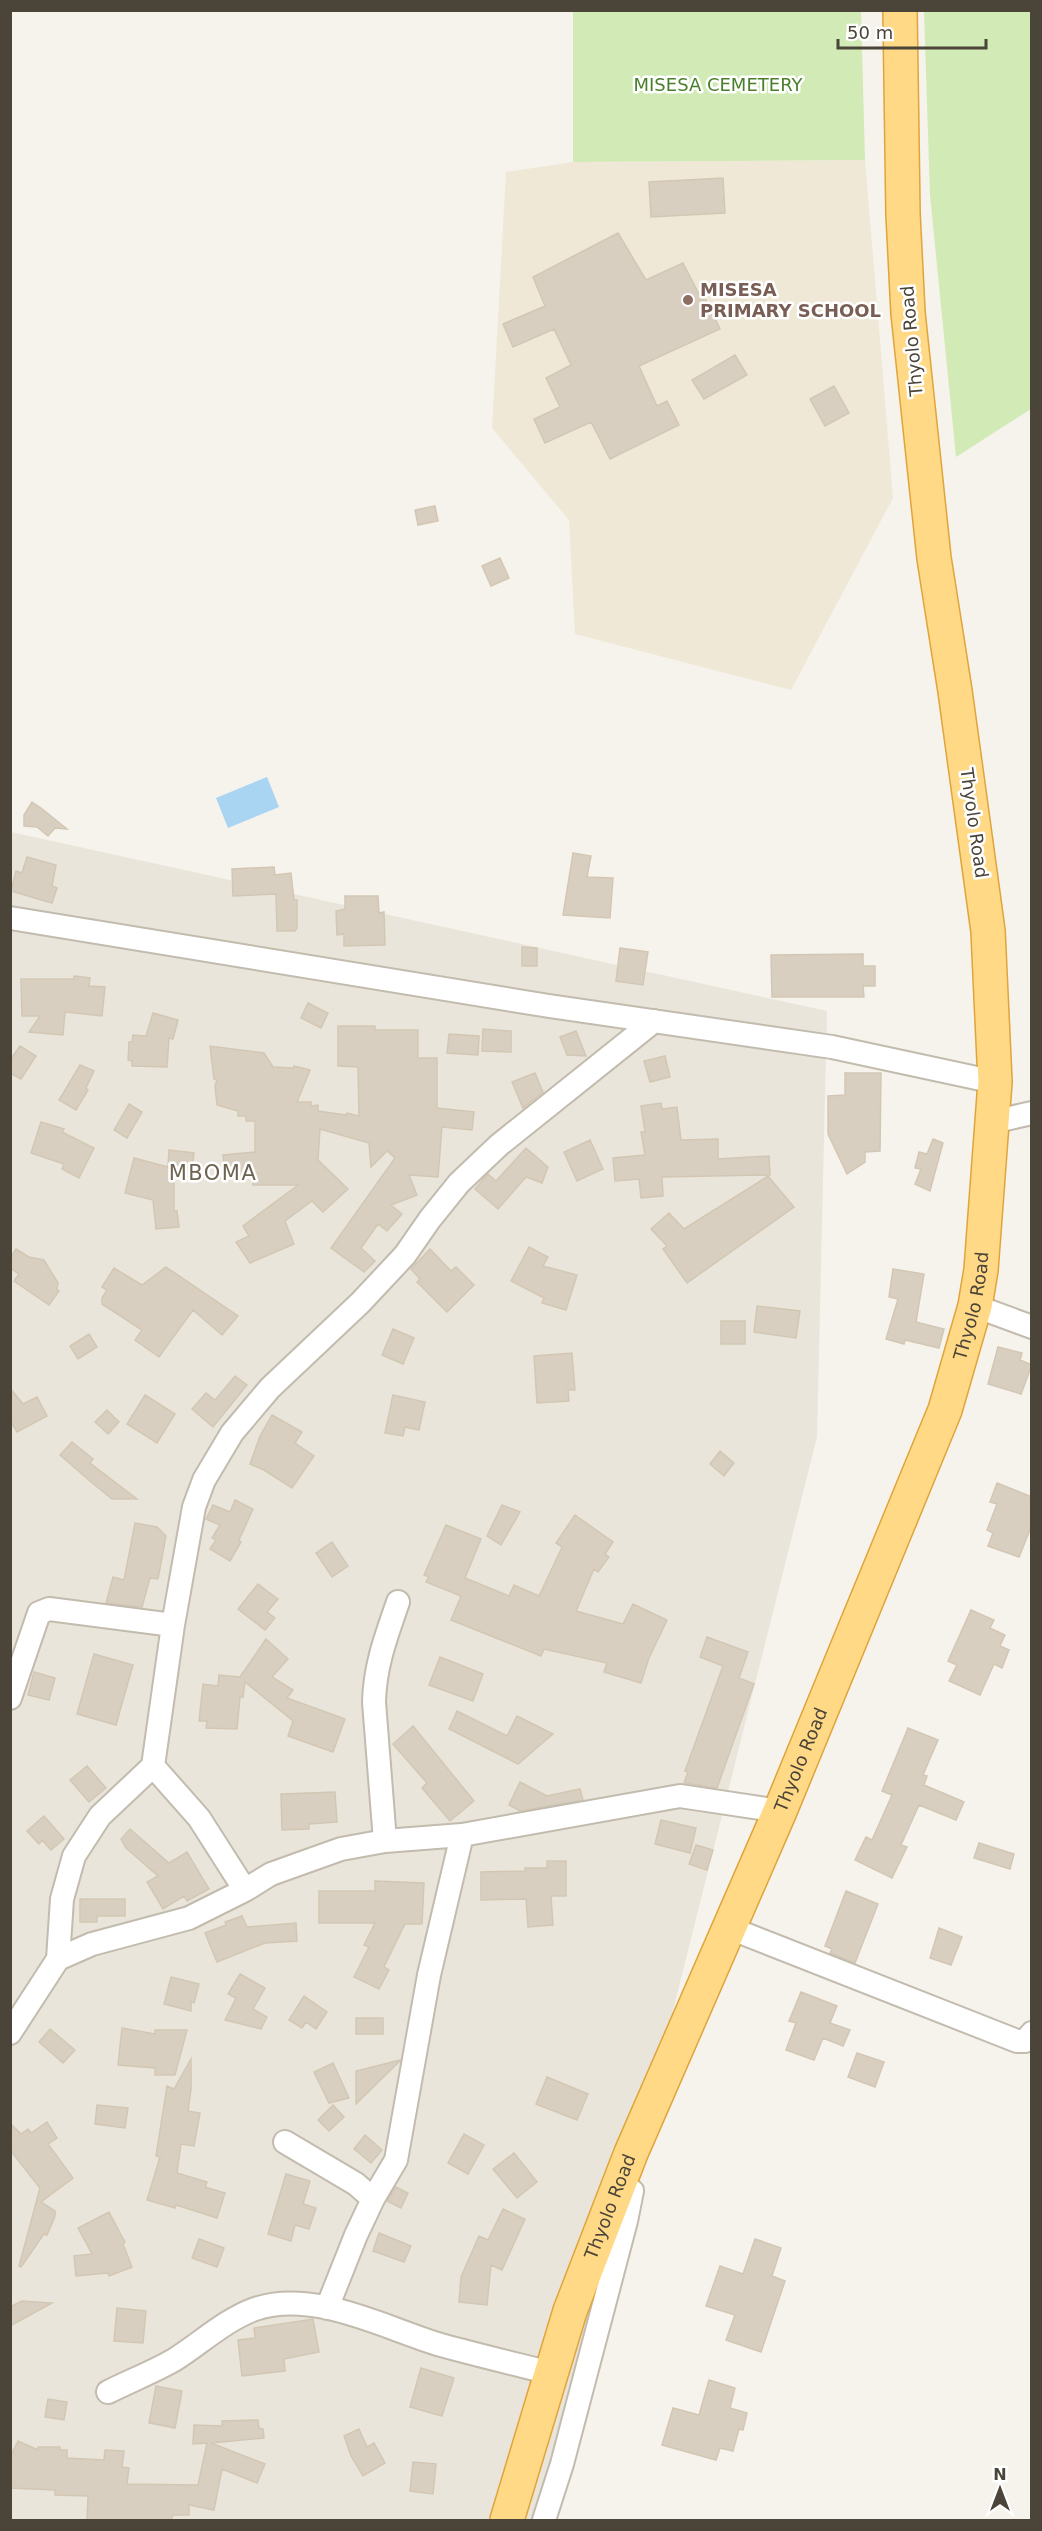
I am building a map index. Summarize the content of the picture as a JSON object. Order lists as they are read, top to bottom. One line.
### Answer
{"streets":{"highway":["Thyolo Road"]},"districts":["MBOMA"],"parks":["MISESA CEMETERY"],"places":["MISESA PRIMARY SCHOOL"],"scale_bar":"50 m","north":"top"}
